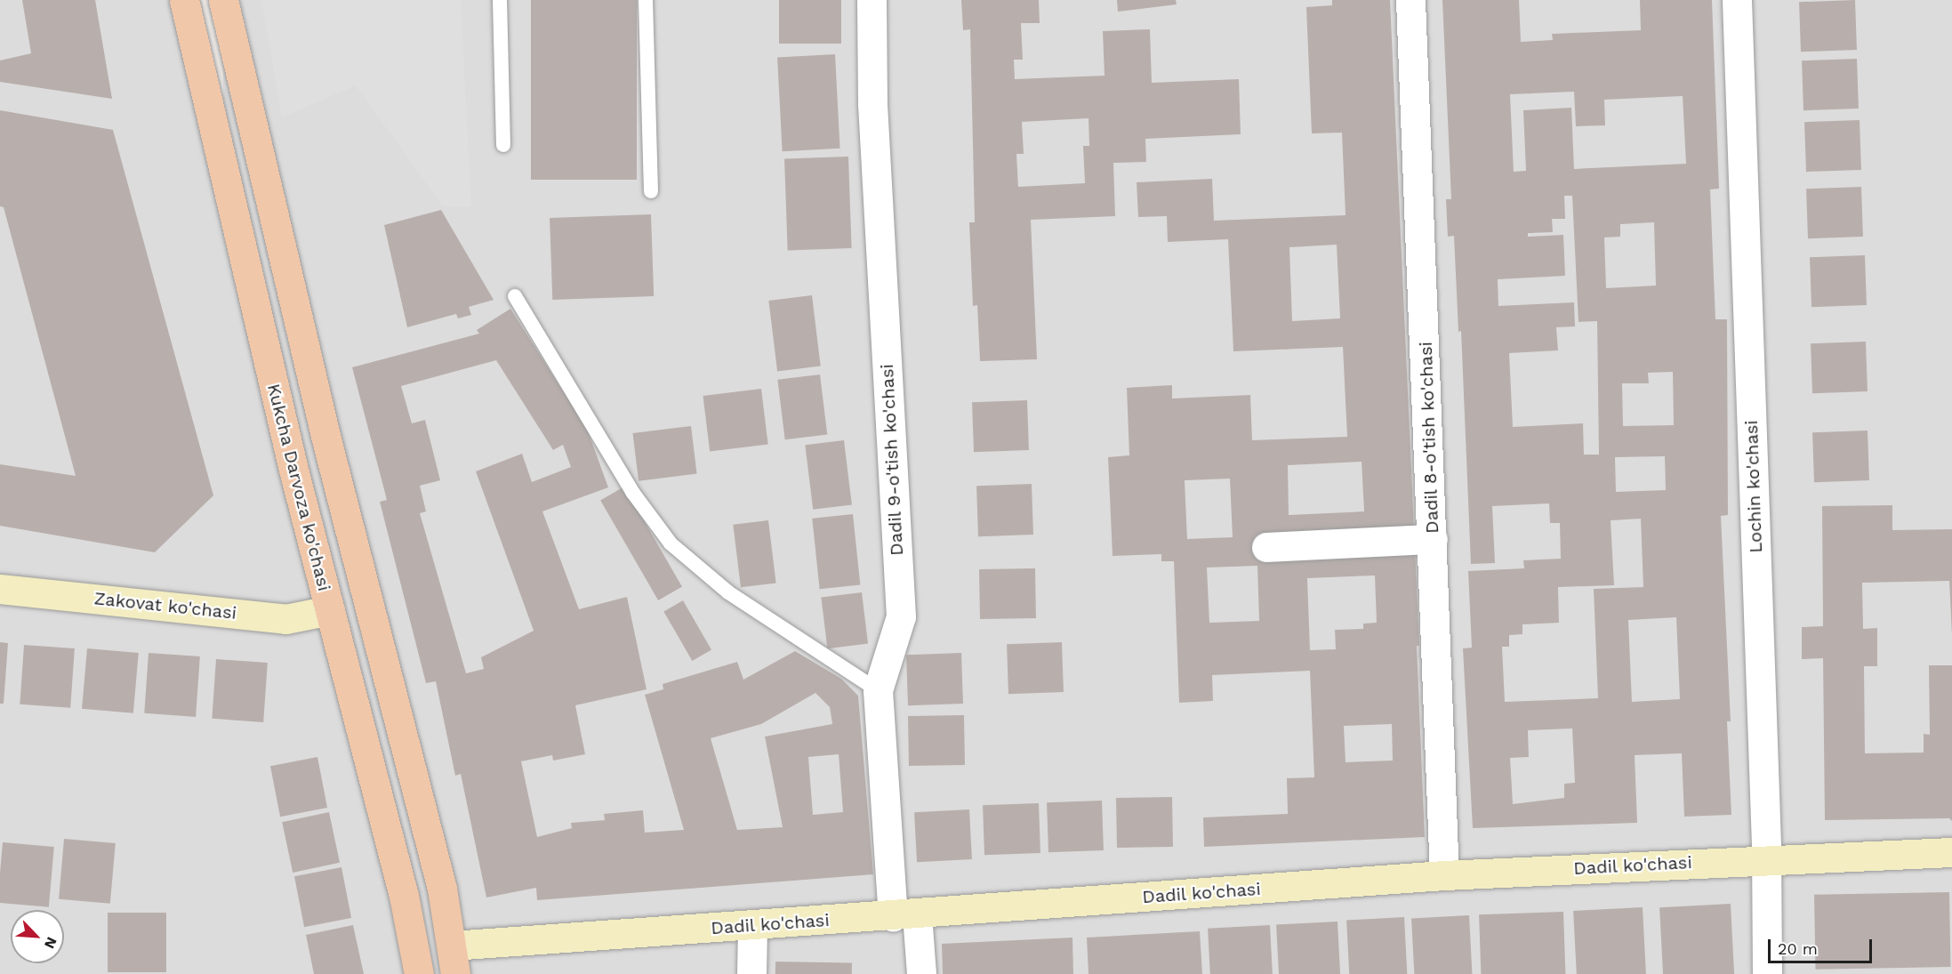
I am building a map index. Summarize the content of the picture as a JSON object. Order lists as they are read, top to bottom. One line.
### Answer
{"streets":{"main road":["Kukcha Darvoza ko'chasi"],"street":["Dadil 8-o'tish ko'chasi","Dadil 9-o'tish ko'chasi","Lochin ko'chasi","Zakovat ko'chasi","Dadil ko'chasi"]},"crossings":[["Dadil 8-o'tish ko'chasi","Dadil ko'chasi"],["Dadil 9-o'tish ko'chasi","Dadil ko'chasi"],["Lochin ko'chasi","Dadil ko'chasi"],["Kukcha Darvoza ko'chasi","Zakovat ko'chasi"]],"scale_bar":"20 m","north":"bottom right"}
